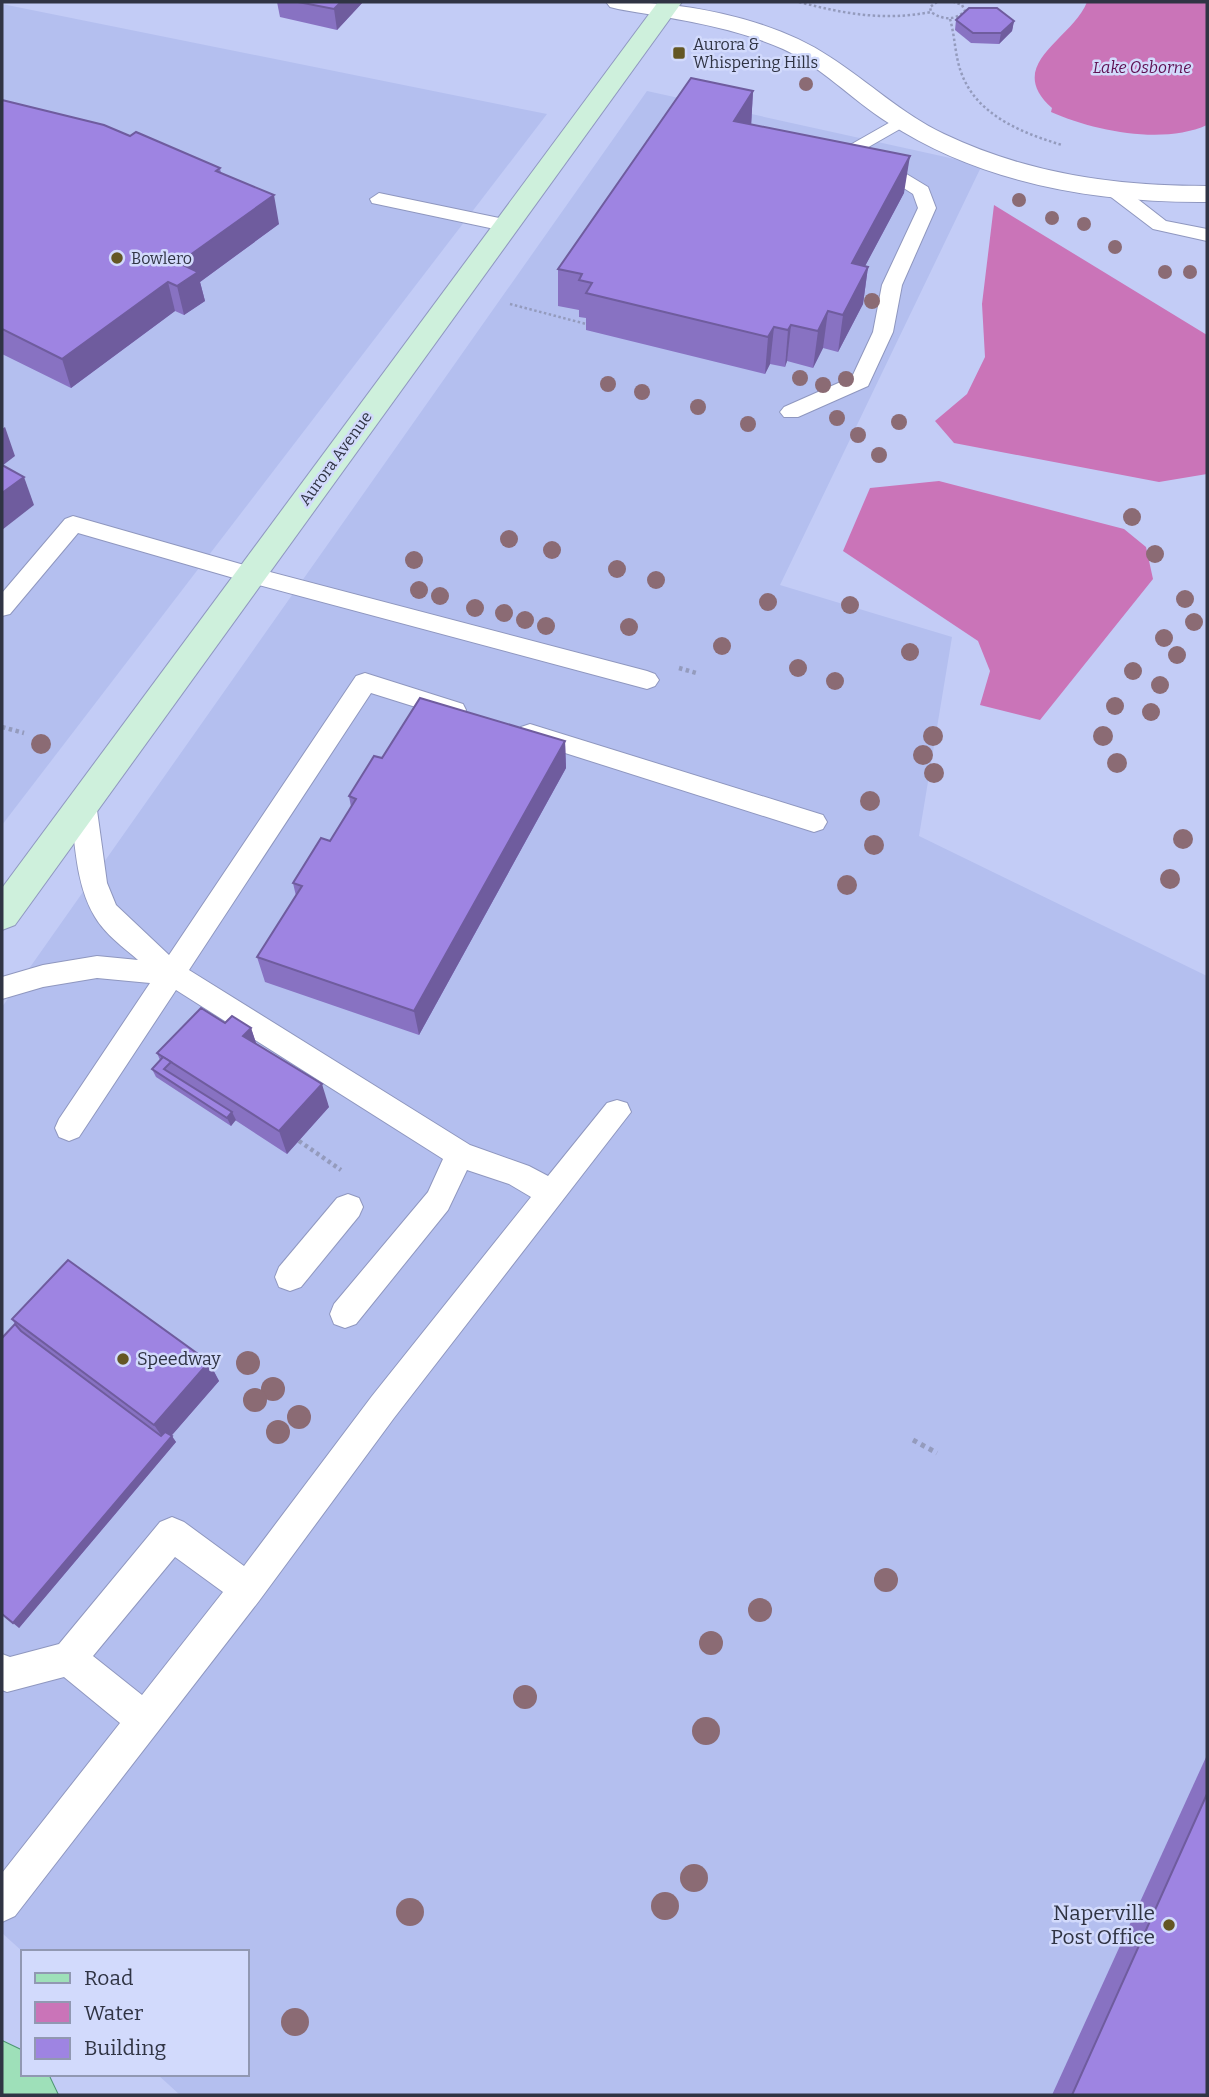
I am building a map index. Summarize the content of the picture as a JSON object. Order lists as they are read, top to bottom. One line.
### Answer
{"streets":{"main road":["Aurora Avenue"]},"water":["Lake Osborne"],"places":{"transit":["Aurora & Whispering Hills"],"other":["Bowlero","Speedway","Naperville Post Office"]},"legend":["Road","Water","Building"]}
